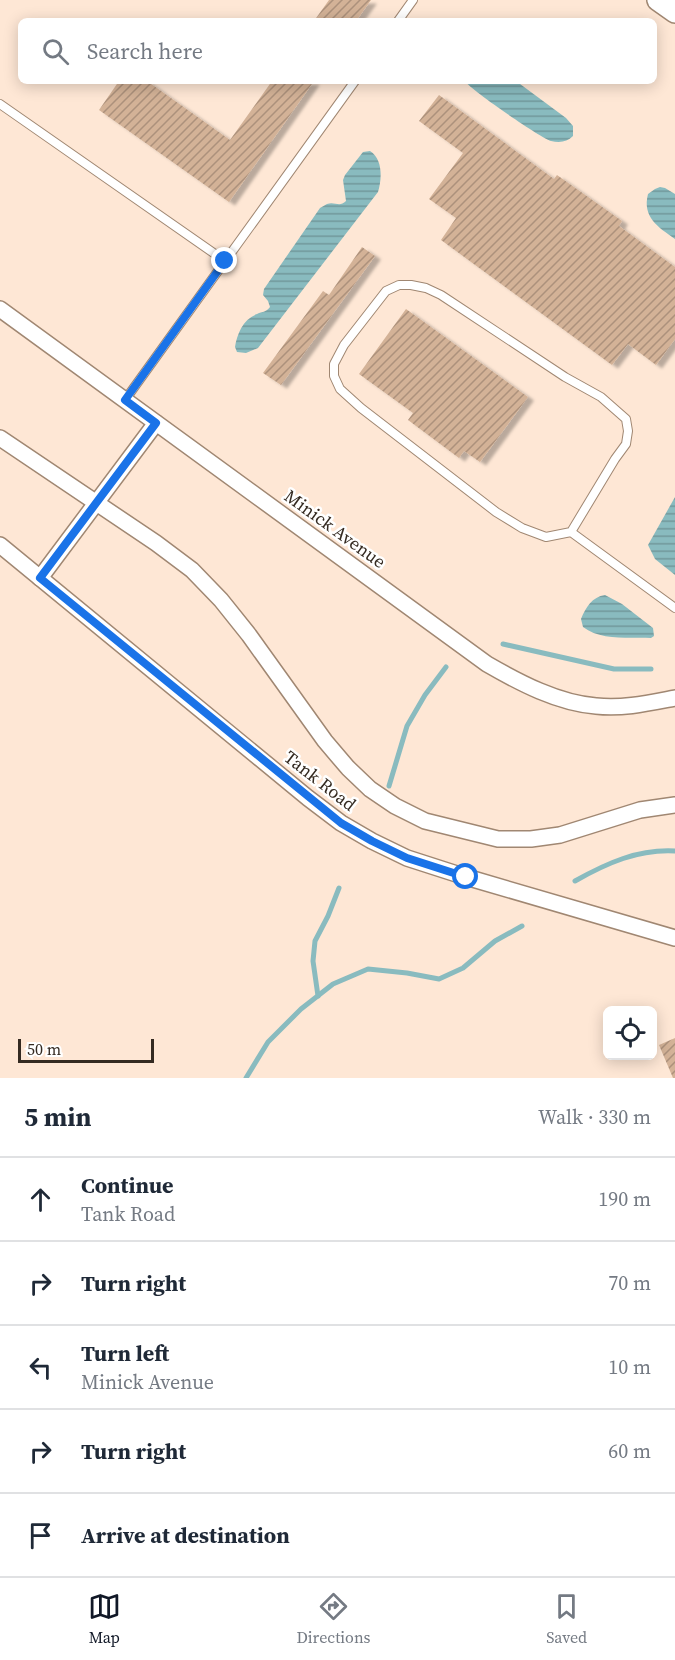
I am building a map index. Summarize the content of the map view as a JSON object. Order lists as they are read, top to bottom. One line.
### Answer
{"streets":{"street":["Minick Avenue","Tank Road"]},"scale_bar":"50 m","page":{"search":"Search here","scale":"50 m","heading":["5 min","Walk · 330 m"],"list":[["Continue","Tank Road","190 m"],["Turn right","70 m"],["Turn left","Minick Avenue","10 m"],["Turn right","60 m"],"Arrive at destination"],"nav":["Map","Directions","Saved"]}}
